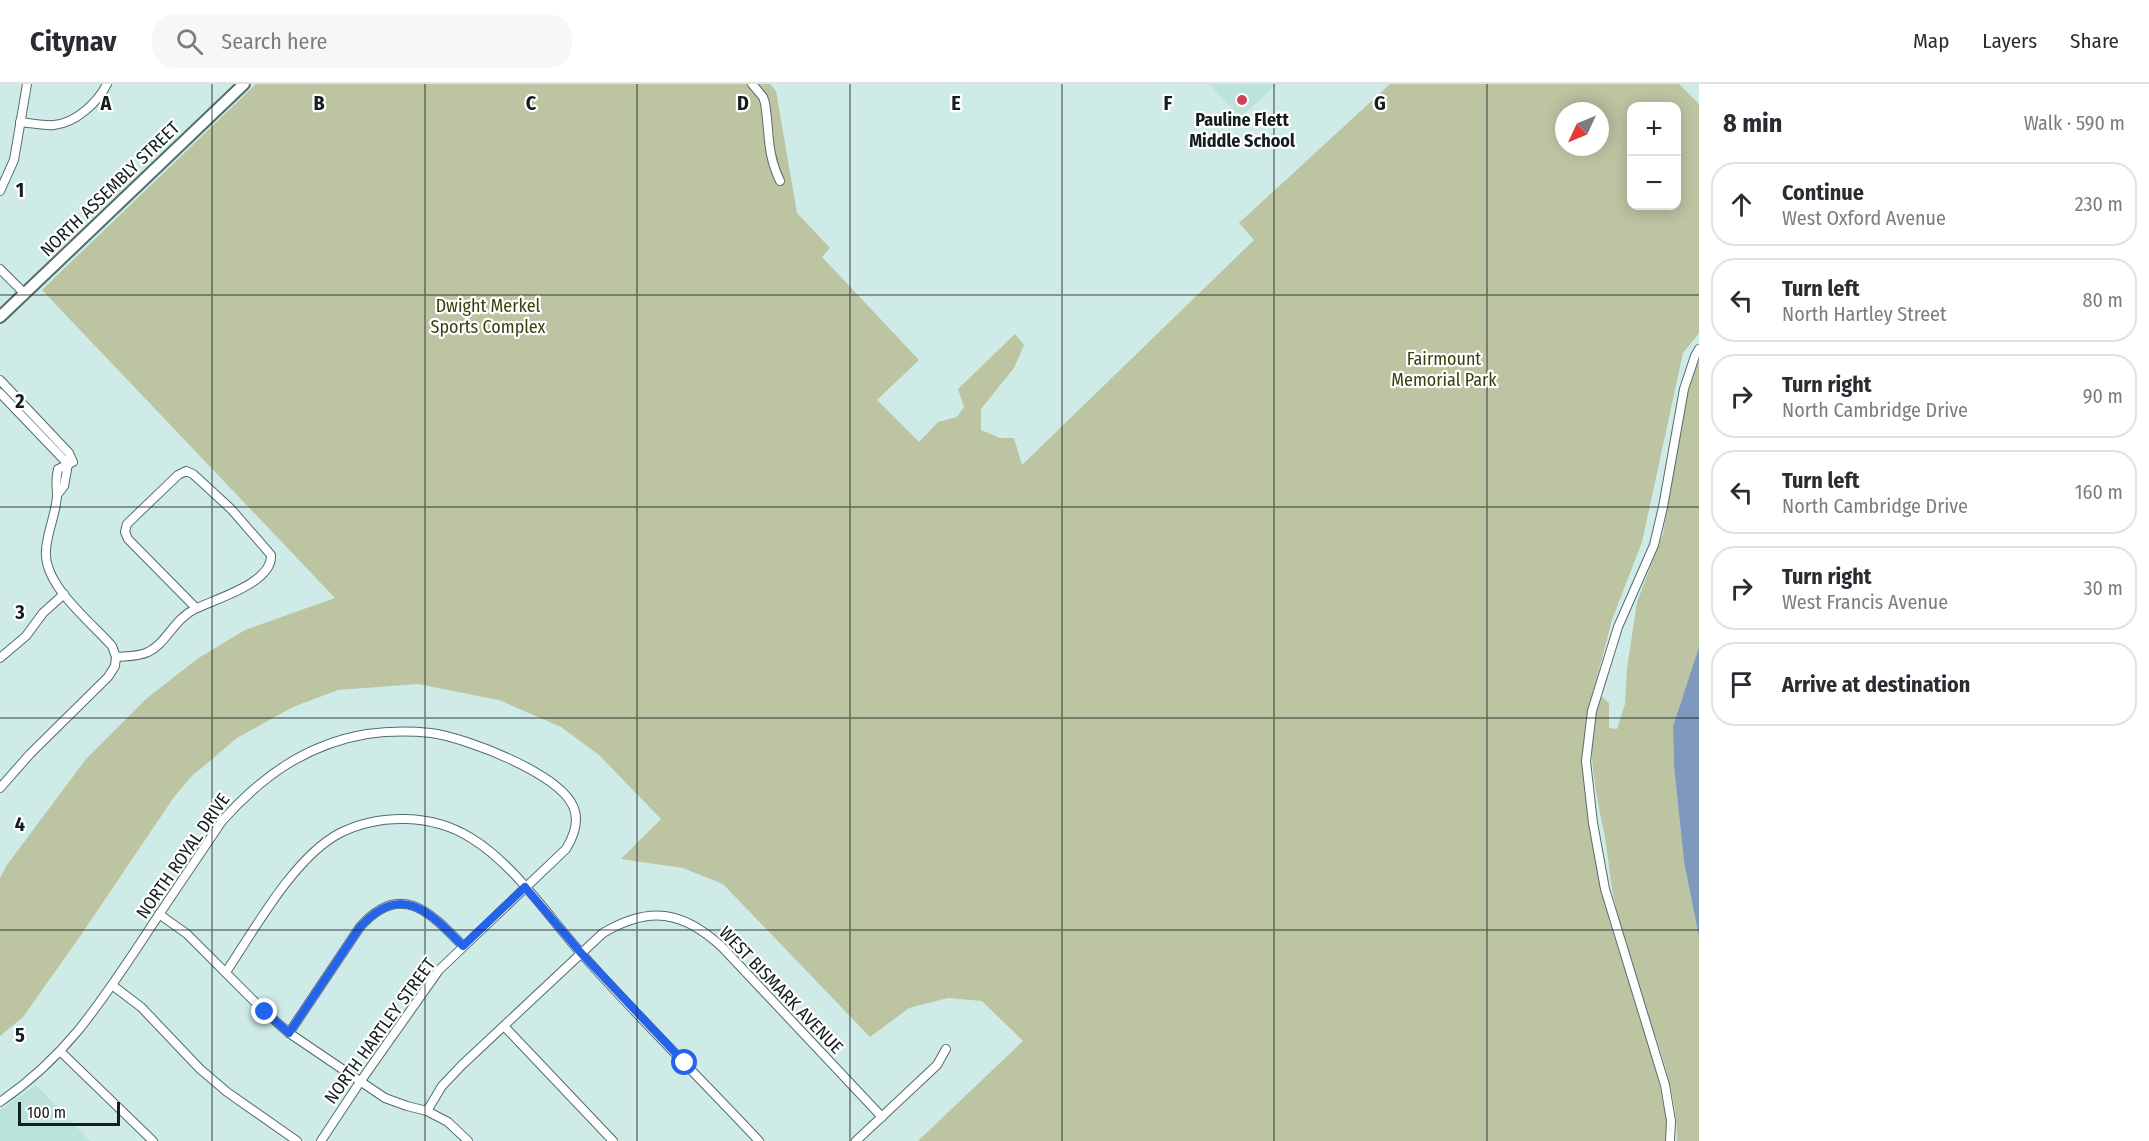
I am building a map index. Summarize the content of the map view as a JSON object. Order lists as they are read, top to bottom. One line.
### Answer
{"streets":{"main road":["NORTH ASSEMBLY STREET"],"street":["NORTH ROYAL DRIVE","WEST BISMARK AVENUE","NORTH HARTLEY STREET"]},"crossings":[["NORTH ROYAL DRIVE","NORTH HARTLEY STREET"]],"parks":["Dwight Merkel Sports Complex","Fairmount Memorial Park"],"places":["Pauline Flett Middle School"],"scale_bar":"100 m","north":"bottom left","page":{"header":"Citynav","search":"Search here","nav":["Map","Layers","Share"],"heading":["8 min","Walk · 590 m"],"map_buttons":["+","−"],"list":[["Continue","West Oxford Avenue","230 m"],["Turn left","North Hartley Street","80 m"],["Turn right","North Cambridge Drive","90 m"],["Turn left","North Cambridge Drive","160 m"],["Turn right","West Francis Avenue","30 m"],"Arrive at destination"],"scale":"100 m"},"grid":{"columns":["A","B","C","D","E","F","G"],"rows":["1","2","3","4","5"]}}
